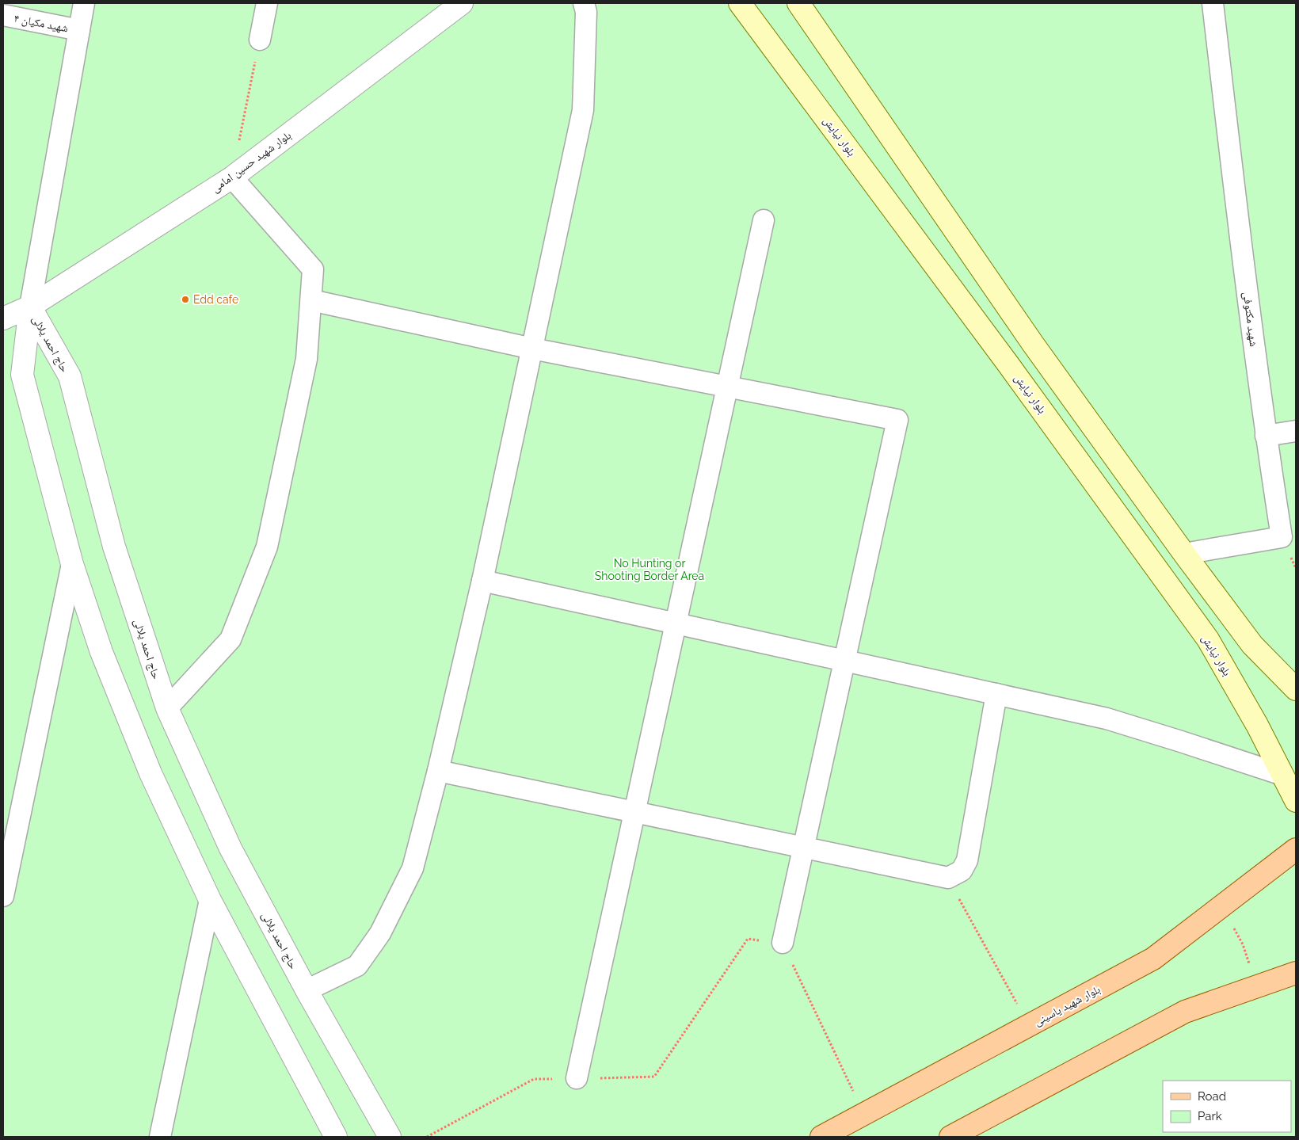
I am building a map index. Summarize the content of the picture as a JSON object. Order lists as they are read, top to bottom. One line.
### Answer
{"streets":{"main road":["بلوار نیایش","بلوار شهید یاسینی"],"street":["شهید مکیان ۴","بلوار شهید حسین امامی","شهید مکتوفی","حاج احمد یلالی"]},"crossings":[["بلوار شهید حسین امامی","حاج احمد یلالی"]],"parks":["No Hunting or Shooting Border Area"],"places":["Edd cafe"],"legend":["Road","Park"]}
